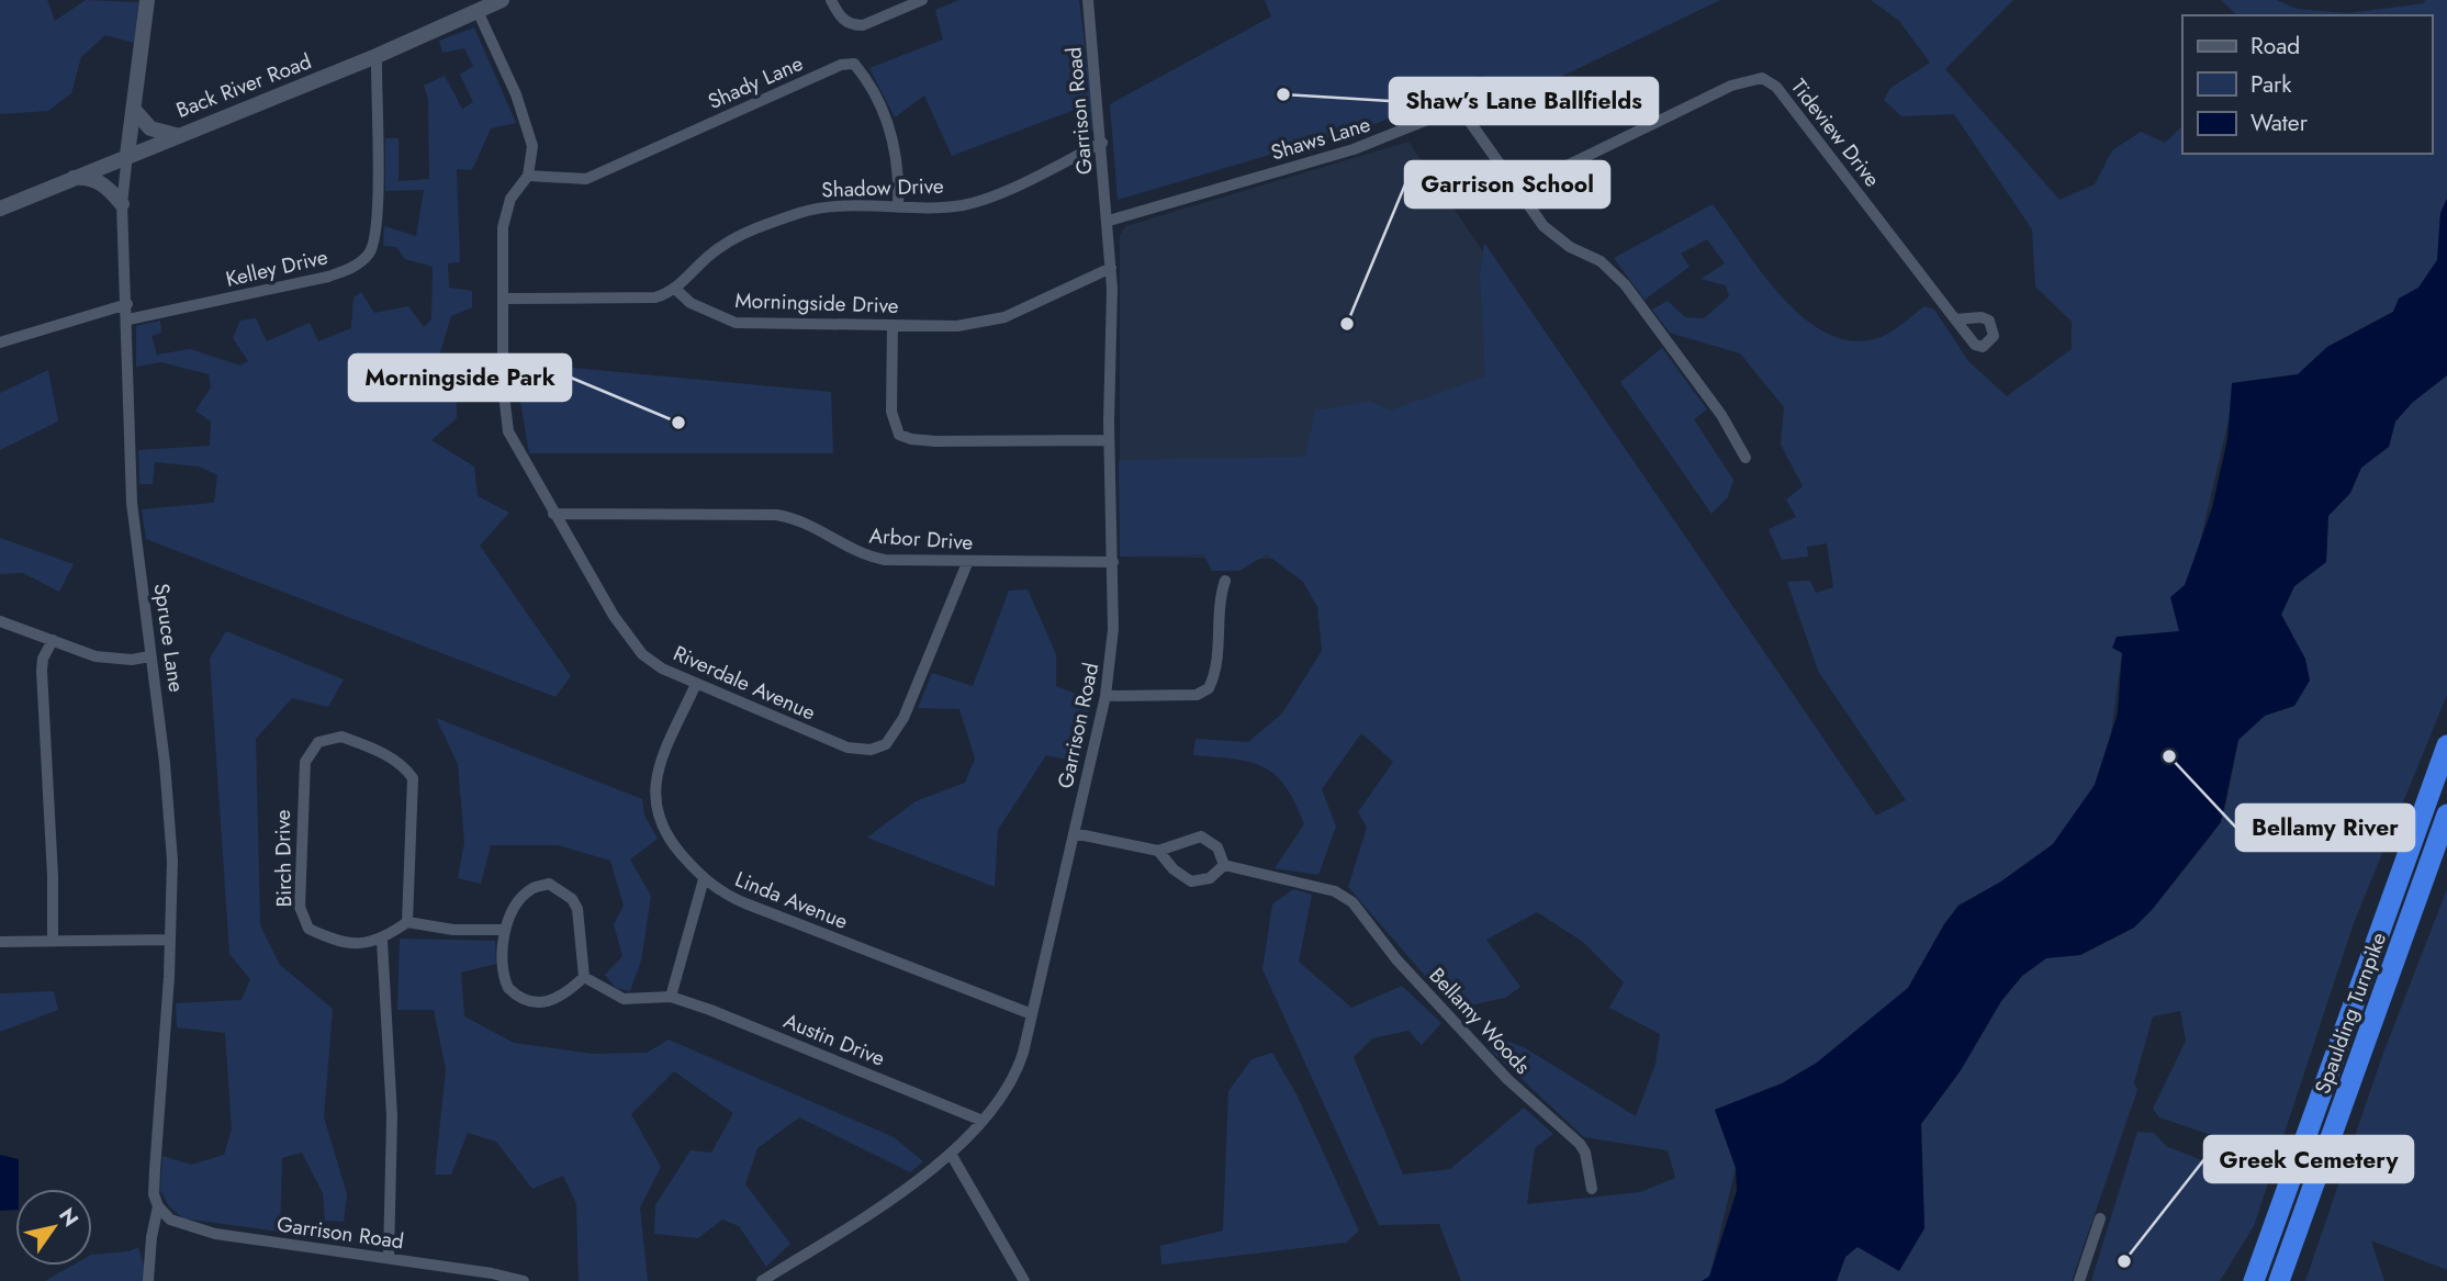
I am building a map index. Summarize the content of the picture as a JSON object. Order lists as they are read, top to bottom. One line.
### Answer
{"streets":{"highway":["Spaulding Turnpike"],"street":["Shady Lane","Back River Road","Garrison Road","Tideview Drive","Shaws Lane","Shadow Drive","Kelley Drive","Morningside Drive","Arbor Drive","Spruce Lane","Riverdale Avenue","Birch Drive","Linda Avenue","Bellamy Woods","Austin Drive"]},"crossings":[["Shady Lane","Shadow Drive"],["Back River Road","Kelley Drive"],["Back River Road","Spruce Lane"],["Garrison Road","Shaws Lane"],["Garrison Road","Shadow Drive"],["Garrison Road","Morningside Drive"],["Garrison Road","Arbor Drive"],["Garrison Road","Spruce Lane"],["Garrison Road","Linda Avenue"],["Garrison Road","Austin Drive"],["Tideview Drive","Shaws Lane"],["Shadow Drive","Morningside Drive"],["Kelley Drive","Spruce Lane"],["Arbor Drive","Riverdale Avenue"],["Riverdale Avenue","Linda Avenue"]],"places":["Shaw’s Lane Ballfields","Garrison School","Morningside Park","Bellamy River","Greek Cemetery"],"legend":["Road","Park","Water"],"north":"top right"}
